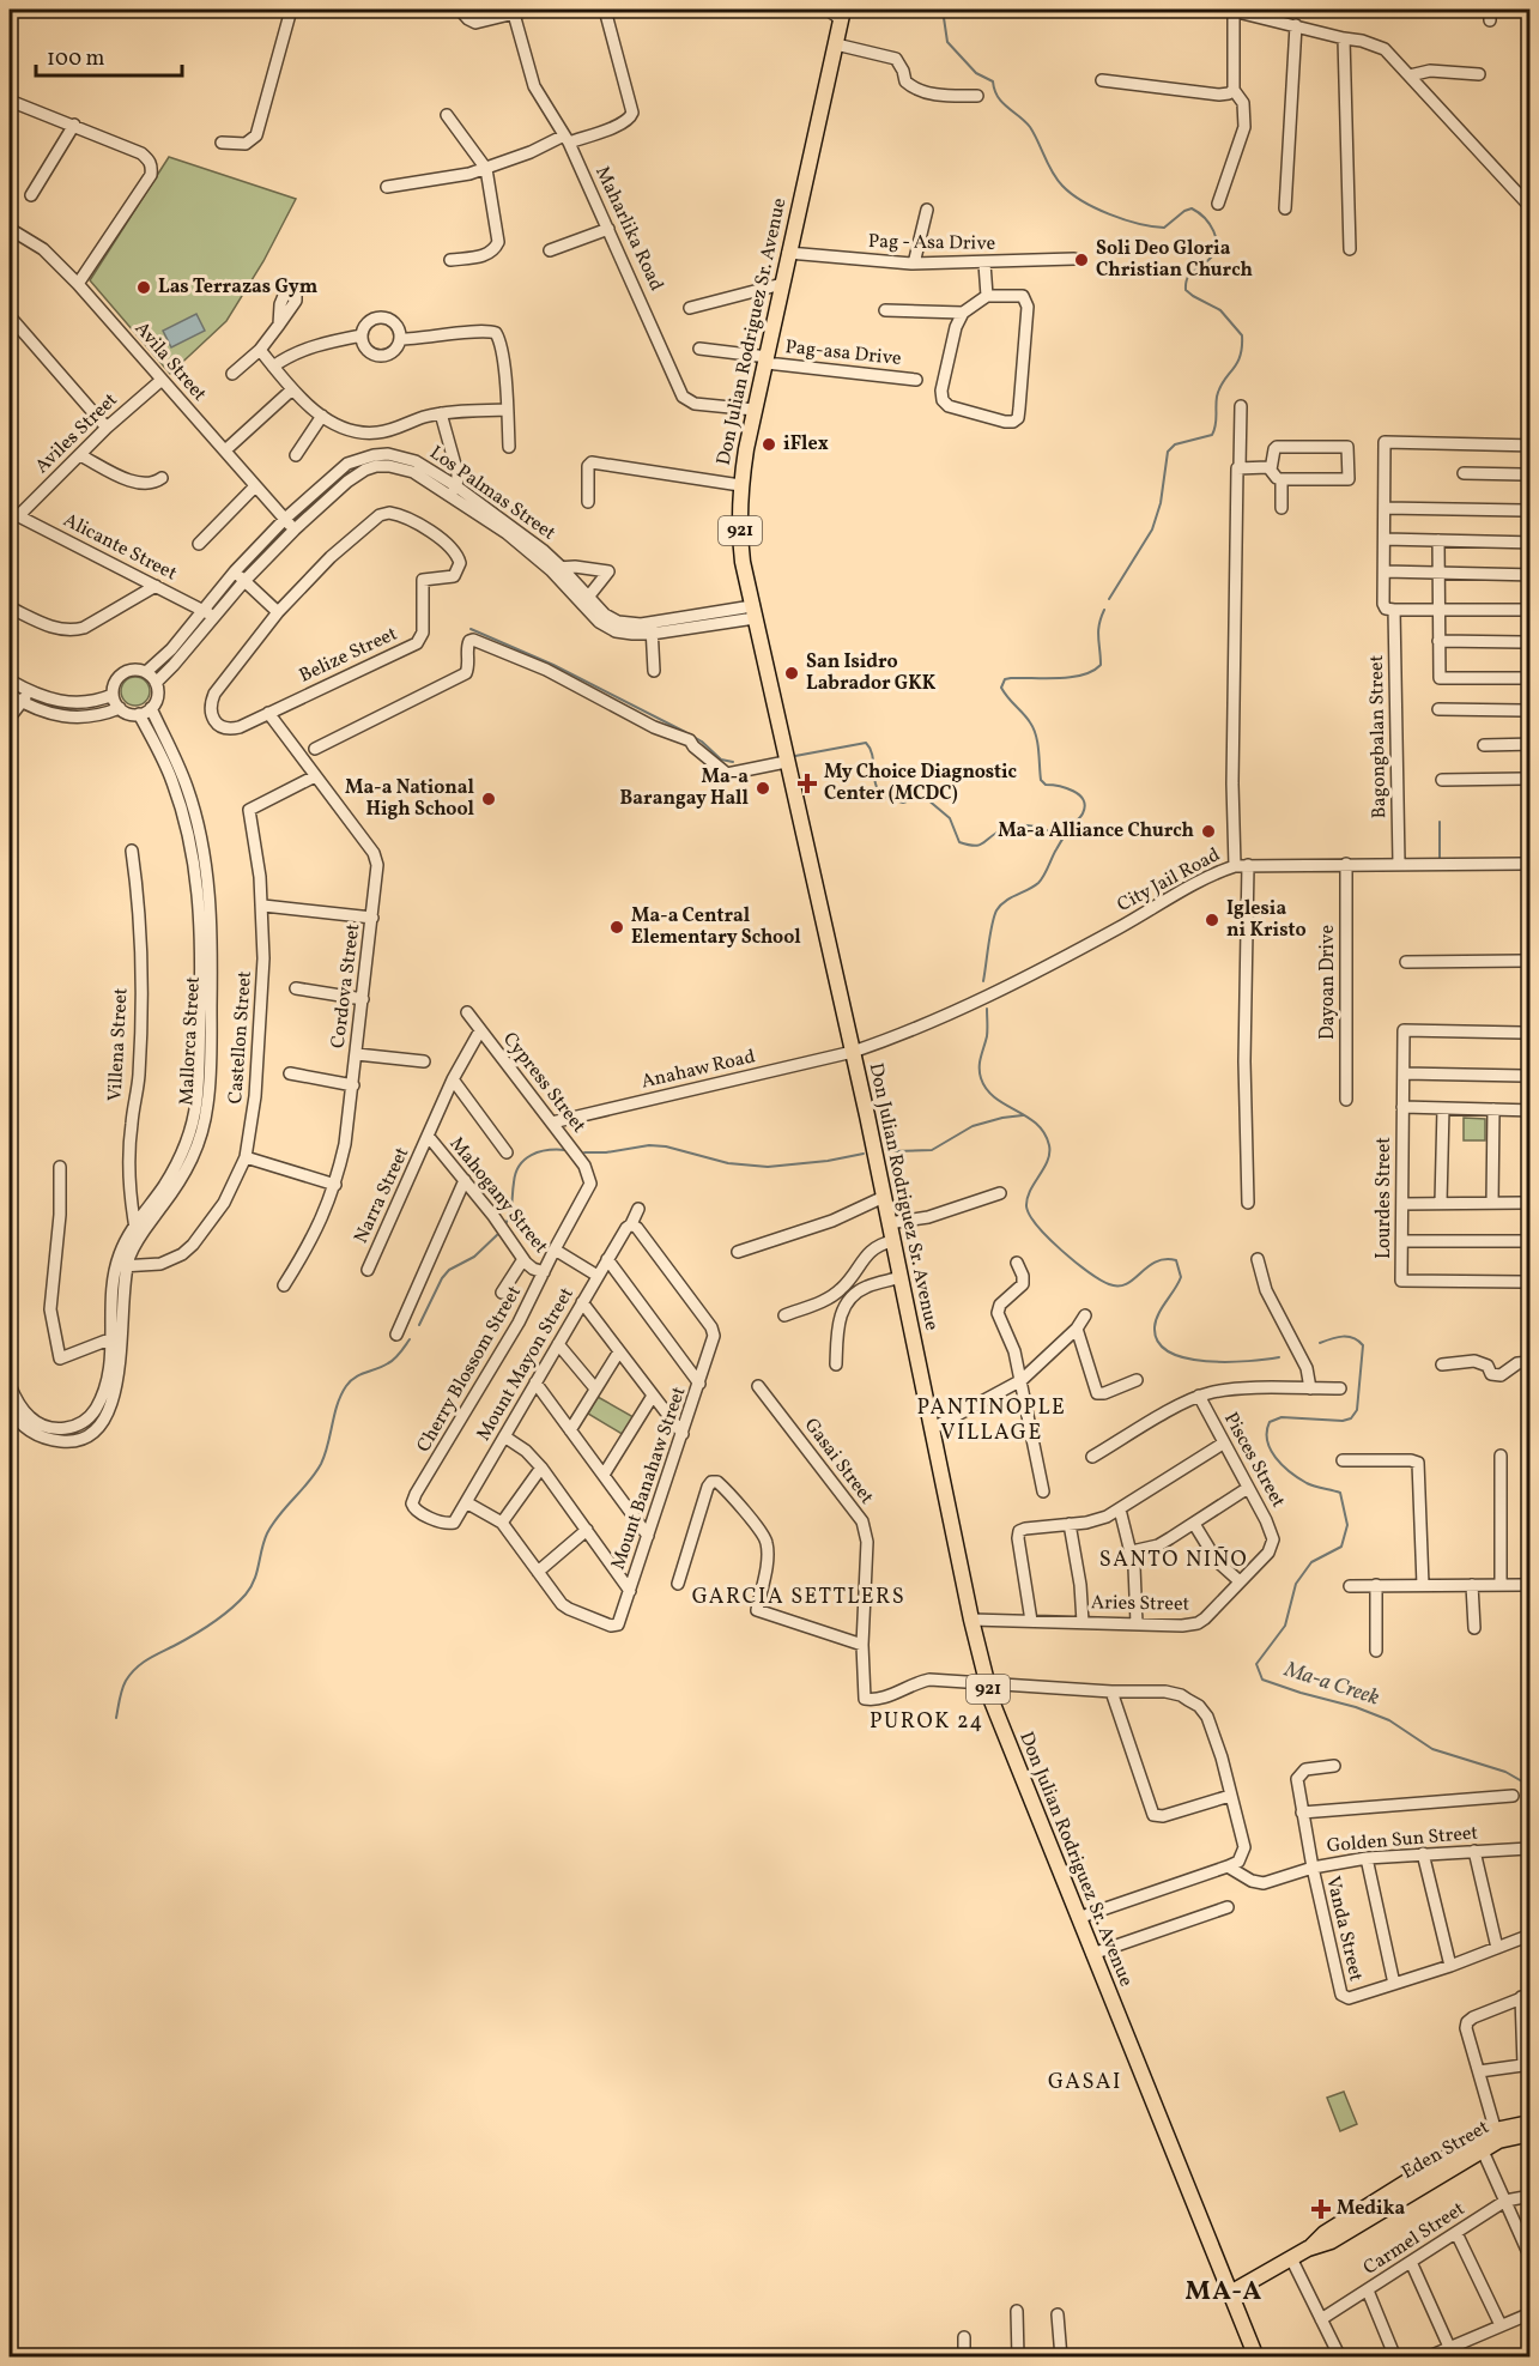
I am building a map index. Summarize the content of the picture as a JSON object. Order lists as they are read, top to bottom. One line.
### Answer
{"streets":{"main road":["Don Julian Rodriguez Sr. Avenue","921","Eden Street"],"street":["Maharlika Road","Pag - Asa Drive","Pag-asa Drive","Avila Street","Aviles Street","Los Palmas Street","Alicante Street","Belize Street","Bagongbalan Street","City Jail Road","Dayoan Drive","Cordova Street","Castellon Street","Mallorca Street","Villena Street","Anahaw Road","Cypress Street","Narra Street","Mahogany Street","Lourdes Street","Mount Mayon Street","Cherry Blossom Street","Pisces Street","Gasai Street","Mount Banahaw Street","Aries Street","Golden Sun Street","Vanda Street","Carmel Street"]},"crossings":[["Maharlika Road","Don Julian Rodriguez Sr. Avenue"],["Pag - Asa Drive","Don Julian Rodriguez Sr. Avenue"],["Don Julian Rodriguez Sr. Avenue","Pag-asa Drive"],["Don Julian Rodriguez Sr. Avenue","Los Palmas Street"],["Don Julian Rodriguez Sr. Avenue","City Jail Road"],["Don Julian Rodriguez Sr. Avenue","Anahaw Road"],["Don Julian Rodriguez Sr. Avenue","Gasai Street"],["Don Julian Rodriguez Sr. Avenue","Aries Street"],["Don Julian Rodriguez Sr. Avenue","Eden Street"],["Avila Street","Aviles Street"],["Avila Street","Los Palmas Street"],["Aviles Street","Alicante Street"],["Los Palmas Street","Alicante Street"],["Los Palmas Street","Mallorca Street"],["Belize Street","Cordova Street"],["Bagongbalan Street","City Jail Road"],["City Jail Road","Dayoan Drive"],["City Jail Road","Anahaw Road"],["Cordova Street","Castellon Street"],["Castellon Street","Mallorca Street"],["Mallorca Street","Villena Street"],["Anahaw Road","Cypress Street"],["Cypress Street","Narra Street"],["Cypress Street","Cherry Blossom Street"],["Narra Street","Mahogany Street"],["Mahogany Street","Cherry Blossom Street"],["Mount Mayon Street","Cherry Blossom Street"],["Mount Mayon Street","Mount Banahaw Street"],["Pisces Street","Aries Street"],["Golden Sun Street","Vanda Street"]],"districts":["PANTINOPLE VILLAGE","SANTO NIÑO","GARCIA SETTLERS","PUROK 24","GASAI","MA-A"],"water":["Ma-a Creek"],"places":{"other":["Soli Deo Gloria Christian Church","Las Terrazas Gym","iFlex","San Isidro Labrador GKK","Ma-a Barangay Hall","Ma-a National High School","Ma-a Alliance Church","Iglesia ni Kristo","Ma-a Central Elementary School"],"health":["My Choice Diagnostic Center (MCDC)","Medika"]},"scale_bar":"100 m"}
